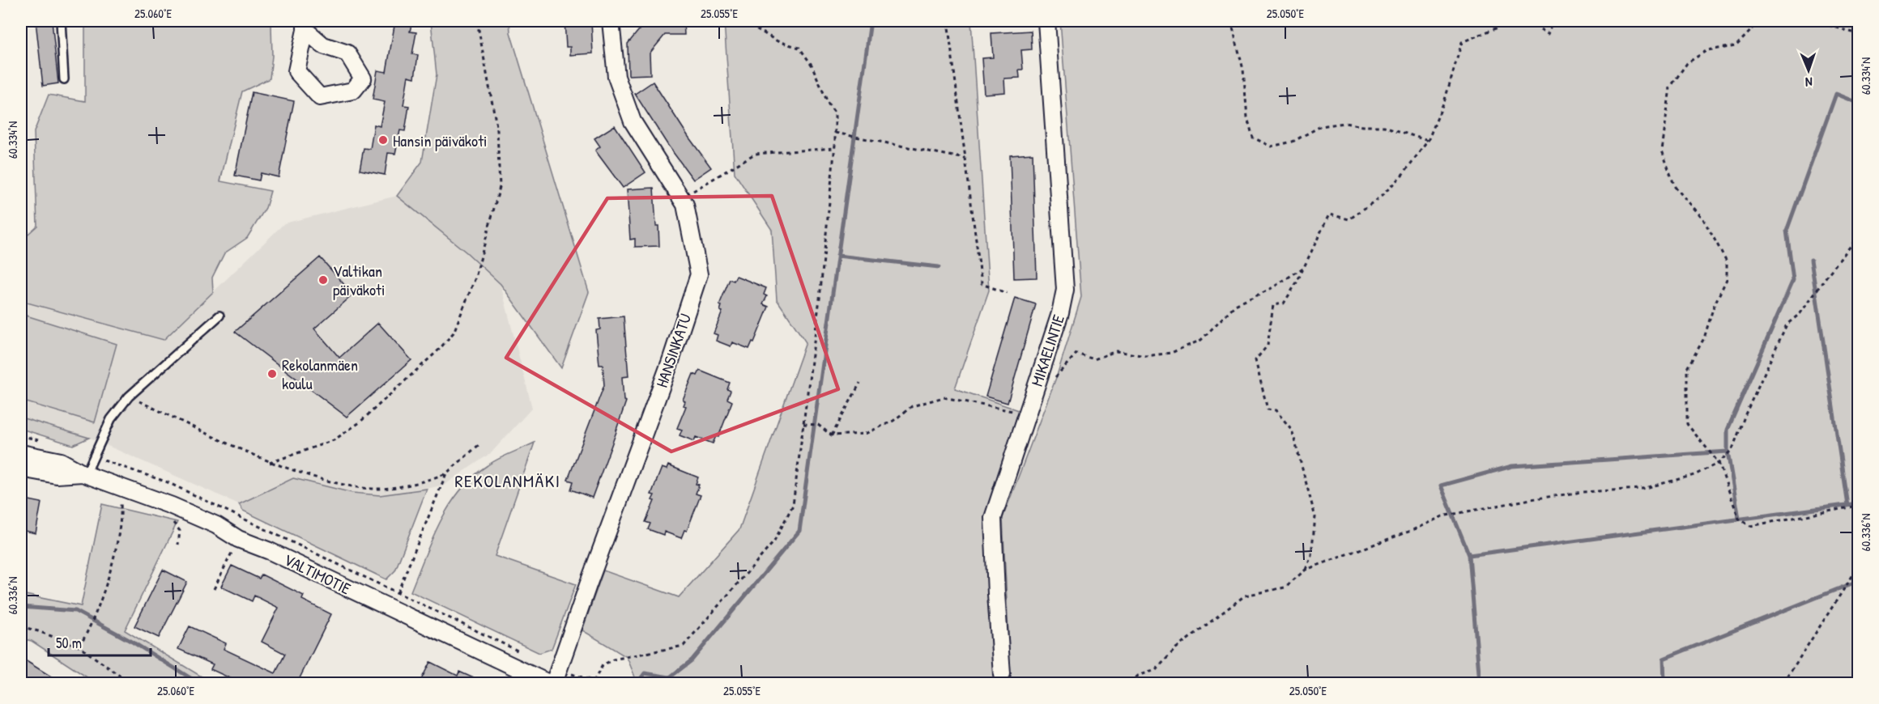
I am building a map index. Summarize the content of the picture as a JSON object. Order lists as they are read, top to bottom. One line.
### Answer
{"streets":{"street":["HANSINKATU","MIKAELINTIE","VALTIMOTIE"]},"districts":["REKOLANMÄKI"],"places":["Hansin päiväkoti","Valtikan päiväkoti","Rekolanmäen koulu"],"scale_bar":"50 m","north":"bottom","coordinates":["25.060°E","25.055°E","25.050°E","60.334°N","60.336°N"]}
